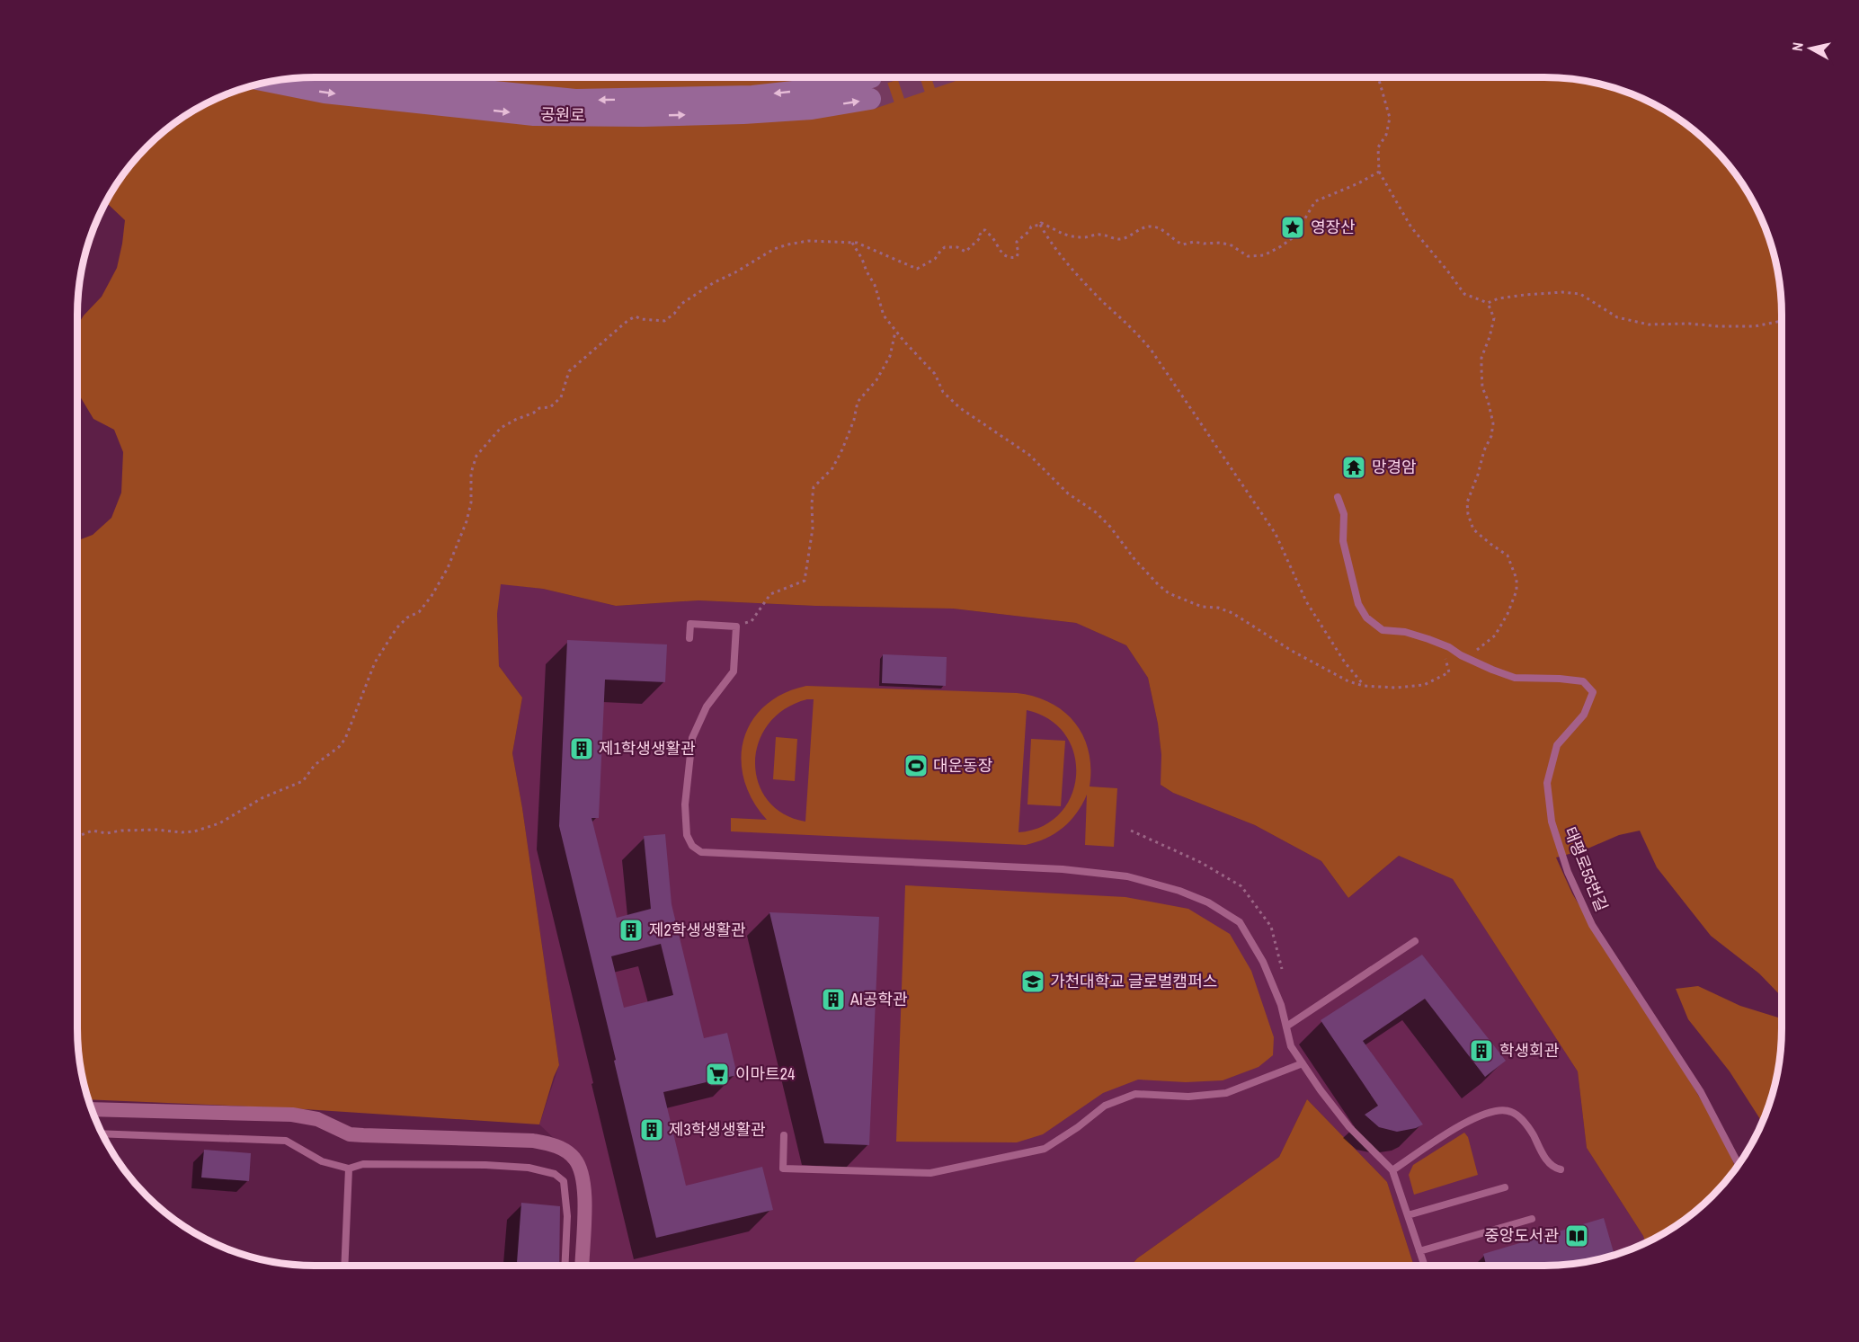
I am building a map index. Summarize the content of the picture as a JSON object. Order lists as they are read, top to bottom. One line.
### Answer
{"streets":{"main road":["공원로"],"lane":["태평로55번길"]},"places":{"place":["영장산"],"temple":["망경암"],"building":["제1학생생활관","제2학생생활관","AI공학관","학생회관","제3학생생활관"],"sports":["대운동장"],"school or university":["가천대학교 글로벌캠퍼스"],"supermarket":["이마트24"],"library":["중앙도서관"]},"north":"left"}
